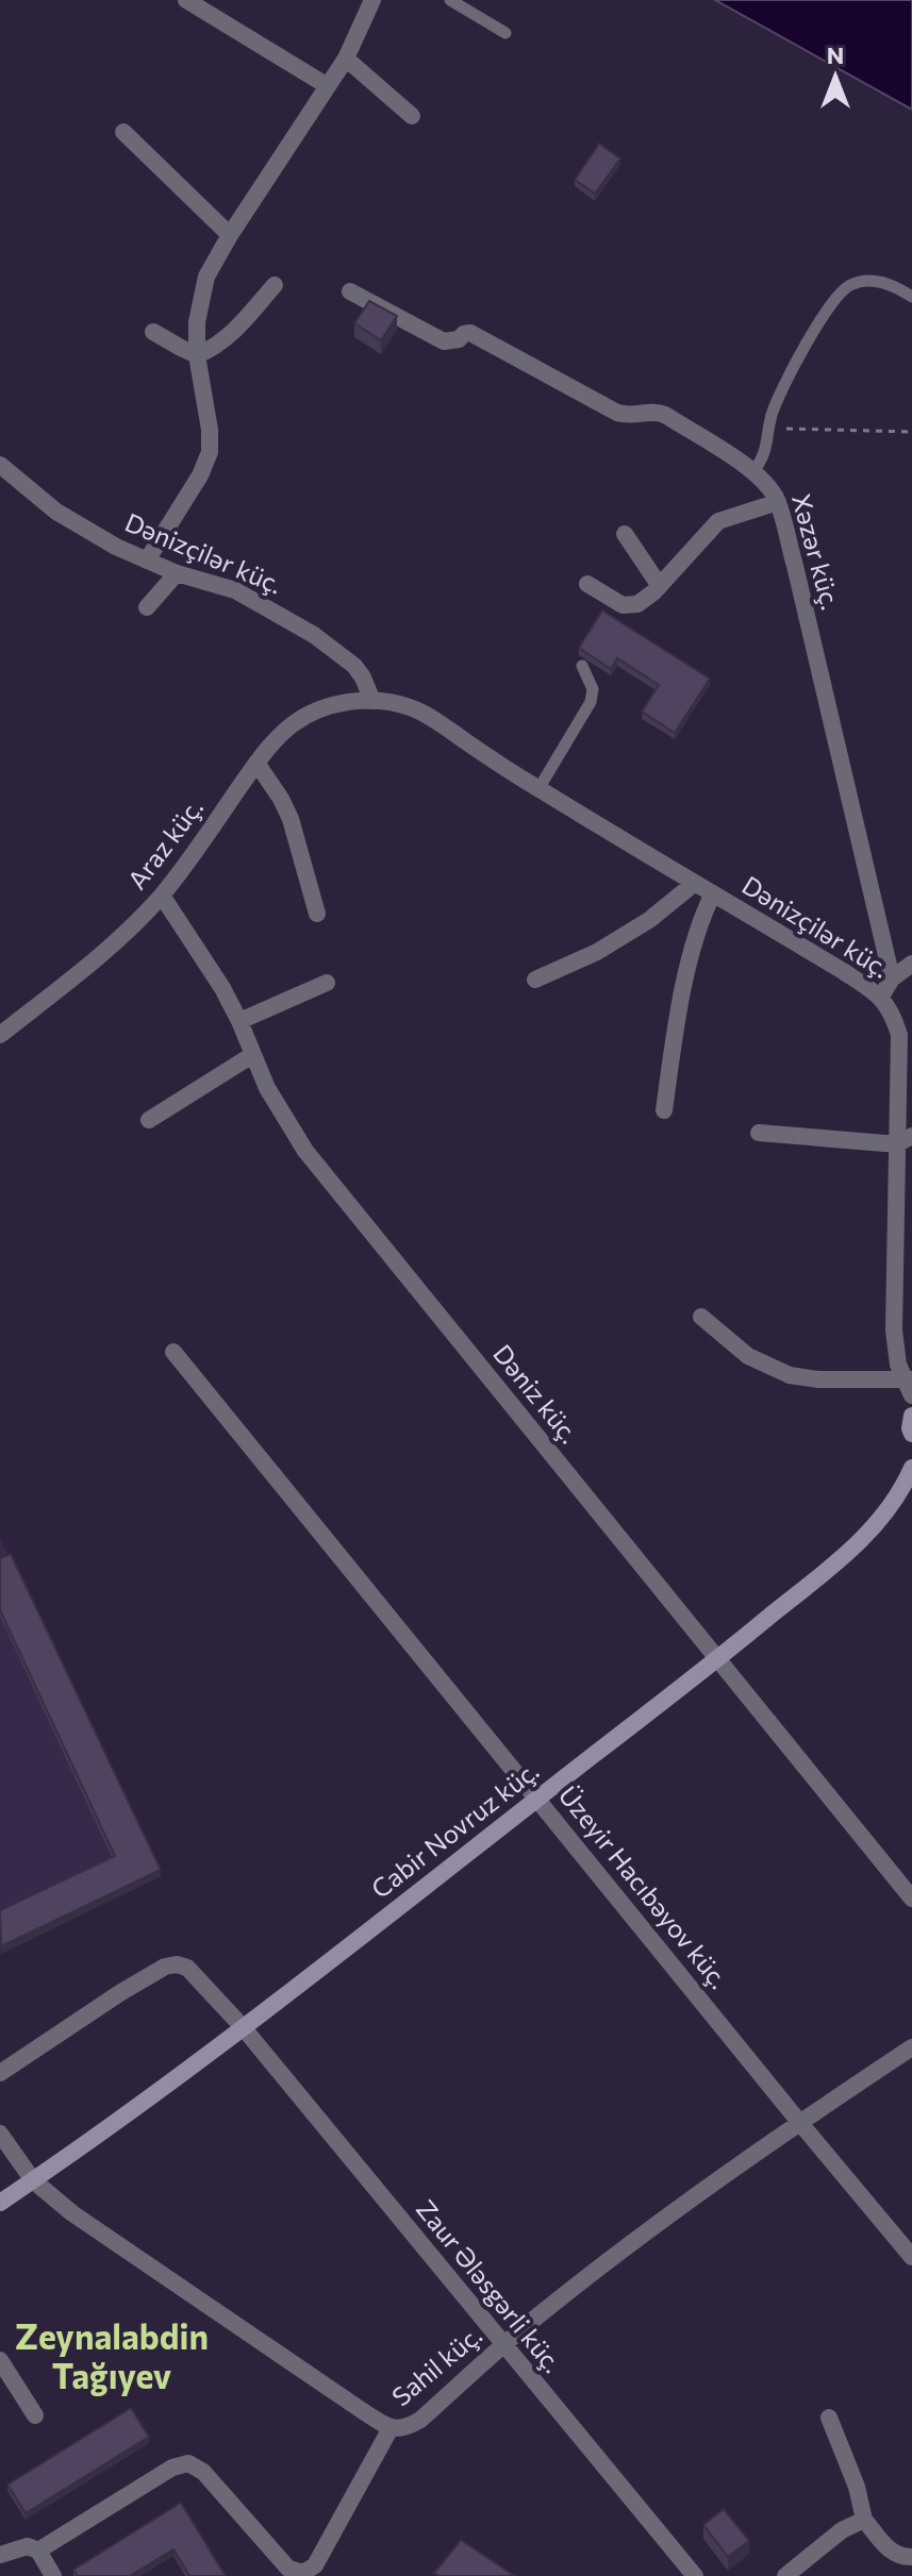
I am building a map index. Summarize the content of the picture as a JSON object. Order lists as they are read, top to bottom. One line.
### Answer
{"streets":{"main road":["Cabir Novruz küç."],"street":["Xəzər küç.","Dənizçilər küç.","Araz küç.","Dәnizçilәr küç.","Dәniz küç.","Üzeyir Hacıbəyov küç.","Zaur Ələsgərli küç.","Sahil küç."]},"crossings":[["Dənizçilər küç.","Araz küç."],["Dənizçilər küç.","Dәnizçilәr küç."],["Araz küç.","Dәnizçilәr küç."],["Araz küç.","Dәniz küç."],["Dәniz küç.","Cabir Novruz küç."],["Cabir Novruz küç.","Üzeyir Hacıbəyov küç."],["Cabir Novruz küç.","Zaur Ələsgərli küç."],["Cabir Novruz küç.","Sahil küç."],["Üzeyir Hacıbəyov küç.","Sahil küç."],["Zaur Ələsgərli küç.","Sahil küç."]],"districts":["Zeynalabdin Tağıyev"],"north":"top"}
